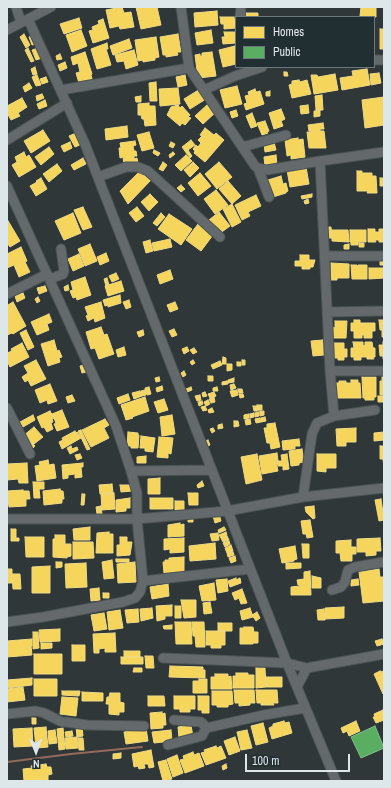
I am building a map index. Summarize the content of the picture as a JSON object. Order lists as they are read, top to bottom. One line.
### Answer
{"legend":["Homes","Public"],"scale_bar":"100 m","north":"bottom"}
